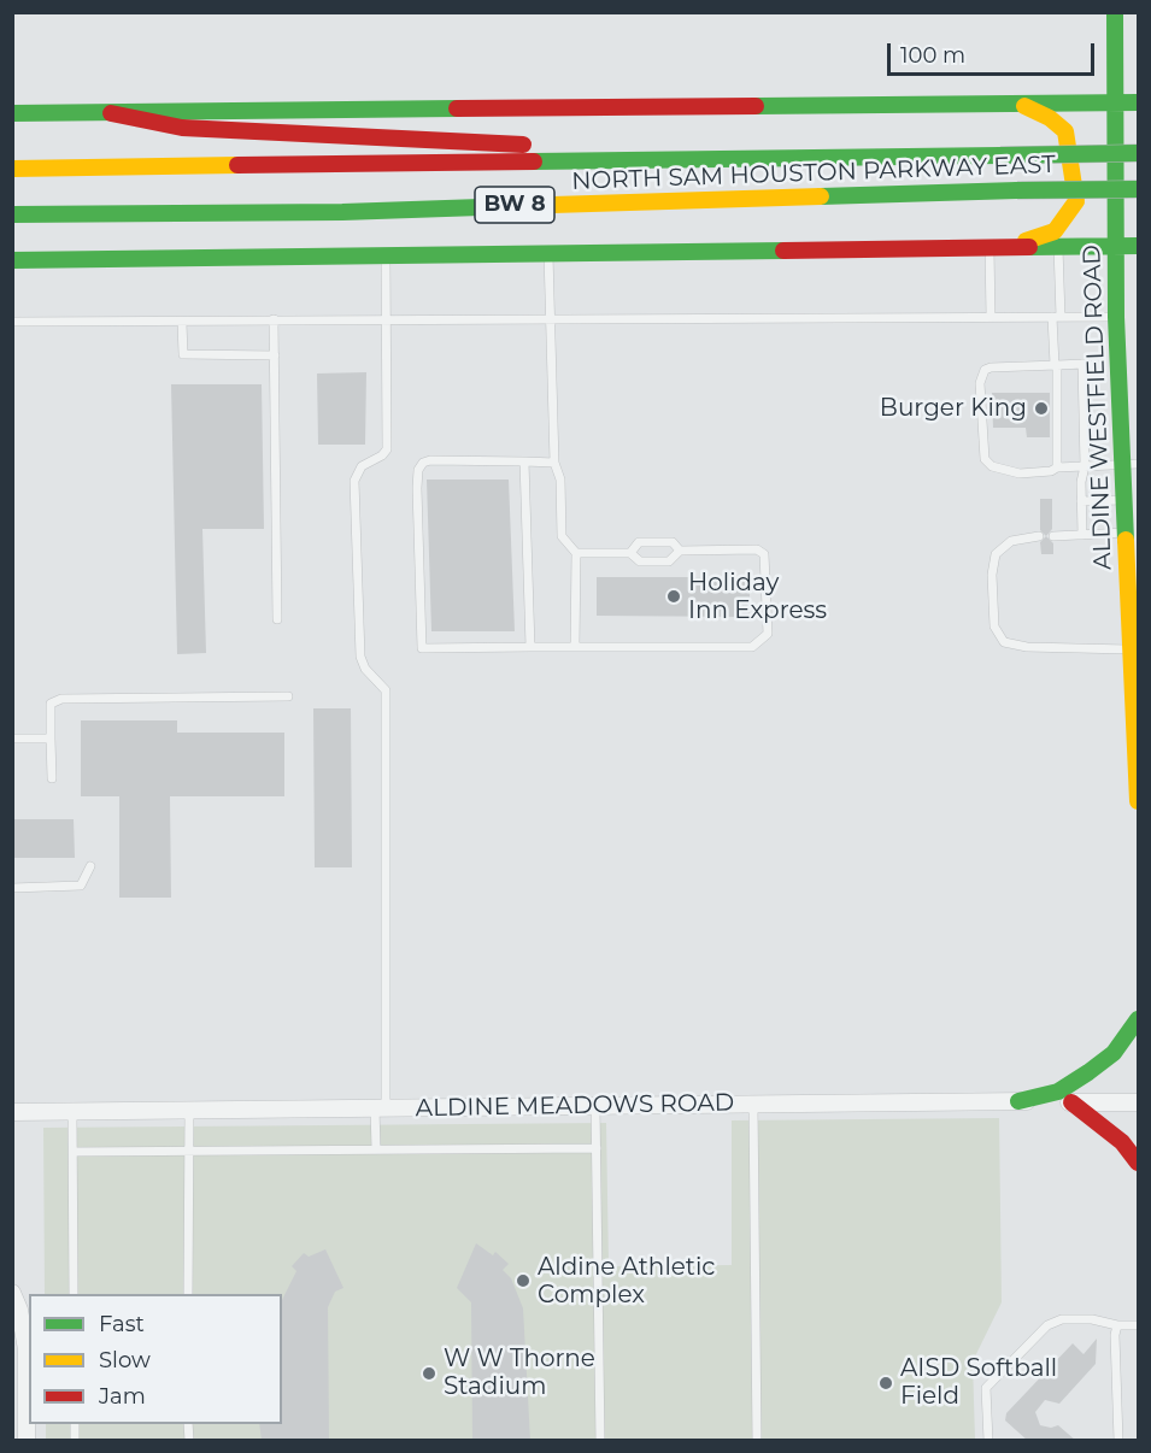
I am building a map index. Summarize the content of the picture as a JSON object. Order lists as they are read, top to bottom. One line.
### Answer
{"streets":{"main road":["NORTH SAM HOUSTON PARKWAY EAST","BW 8","ALDINE WESTFIELD ROAD"],"street":["ALDINE MEADOWS ROAD"]},"places":["Burger King","Holiday Inn Express","Aldine Athletic Complex","W W Thorne Stadium","AISD Softball Field"],"legend":["Fast","Slow","Jam"],"scale_bar":"100 m"}
